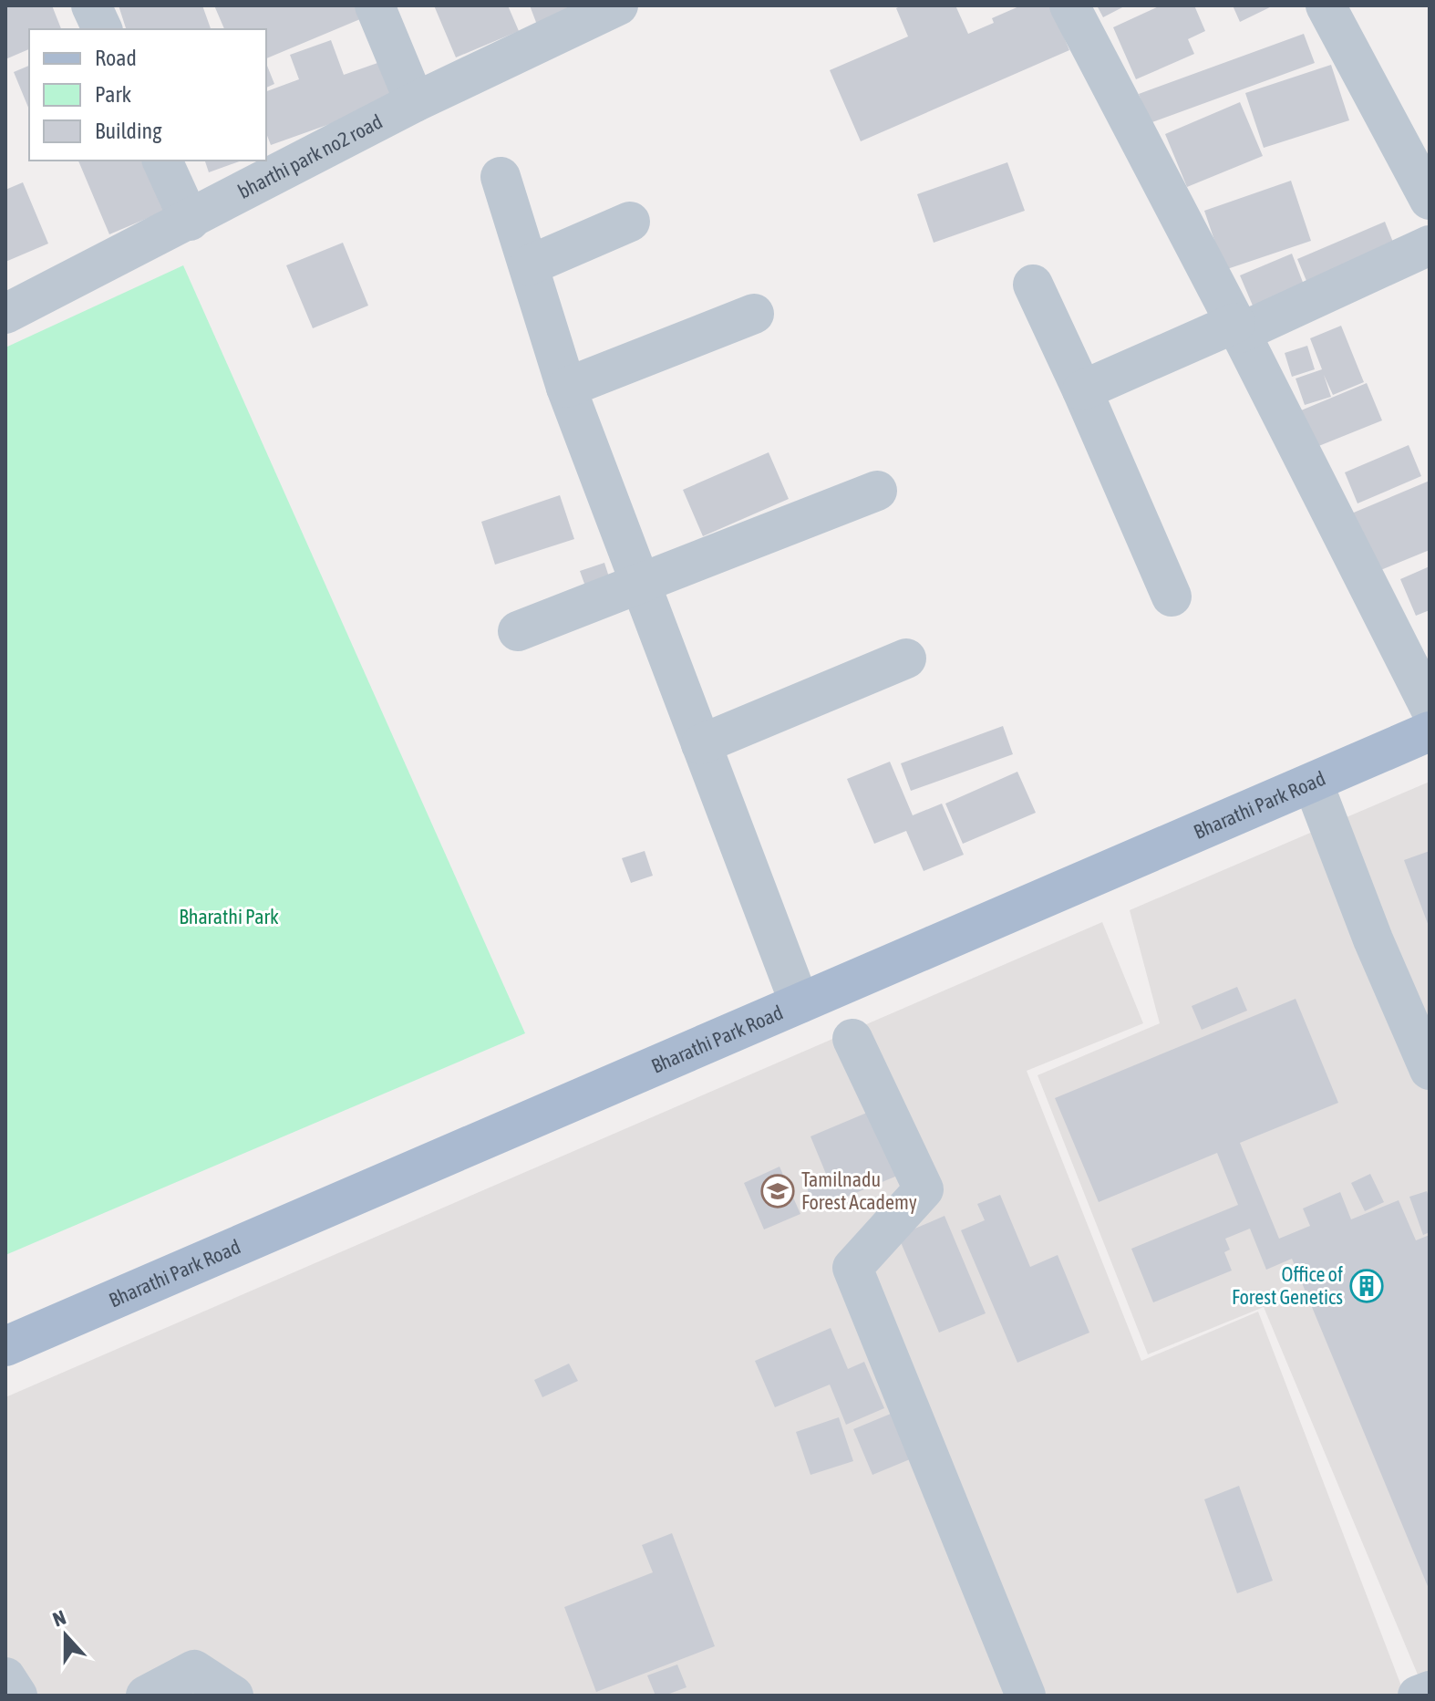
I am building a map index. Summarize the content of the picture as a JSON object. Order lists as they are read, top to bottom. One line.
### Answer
{"streets":{"main road":["Bharathi Park Road"],"street":["bharthi park no2 road"]},"parks":["Bharathi Park"],"places":{"school or university":["Tamilnadu Forest Academy"],"building":["Office of Forest Genetics"]},"legend":["Road","Park","Building"],"north":"top"}
